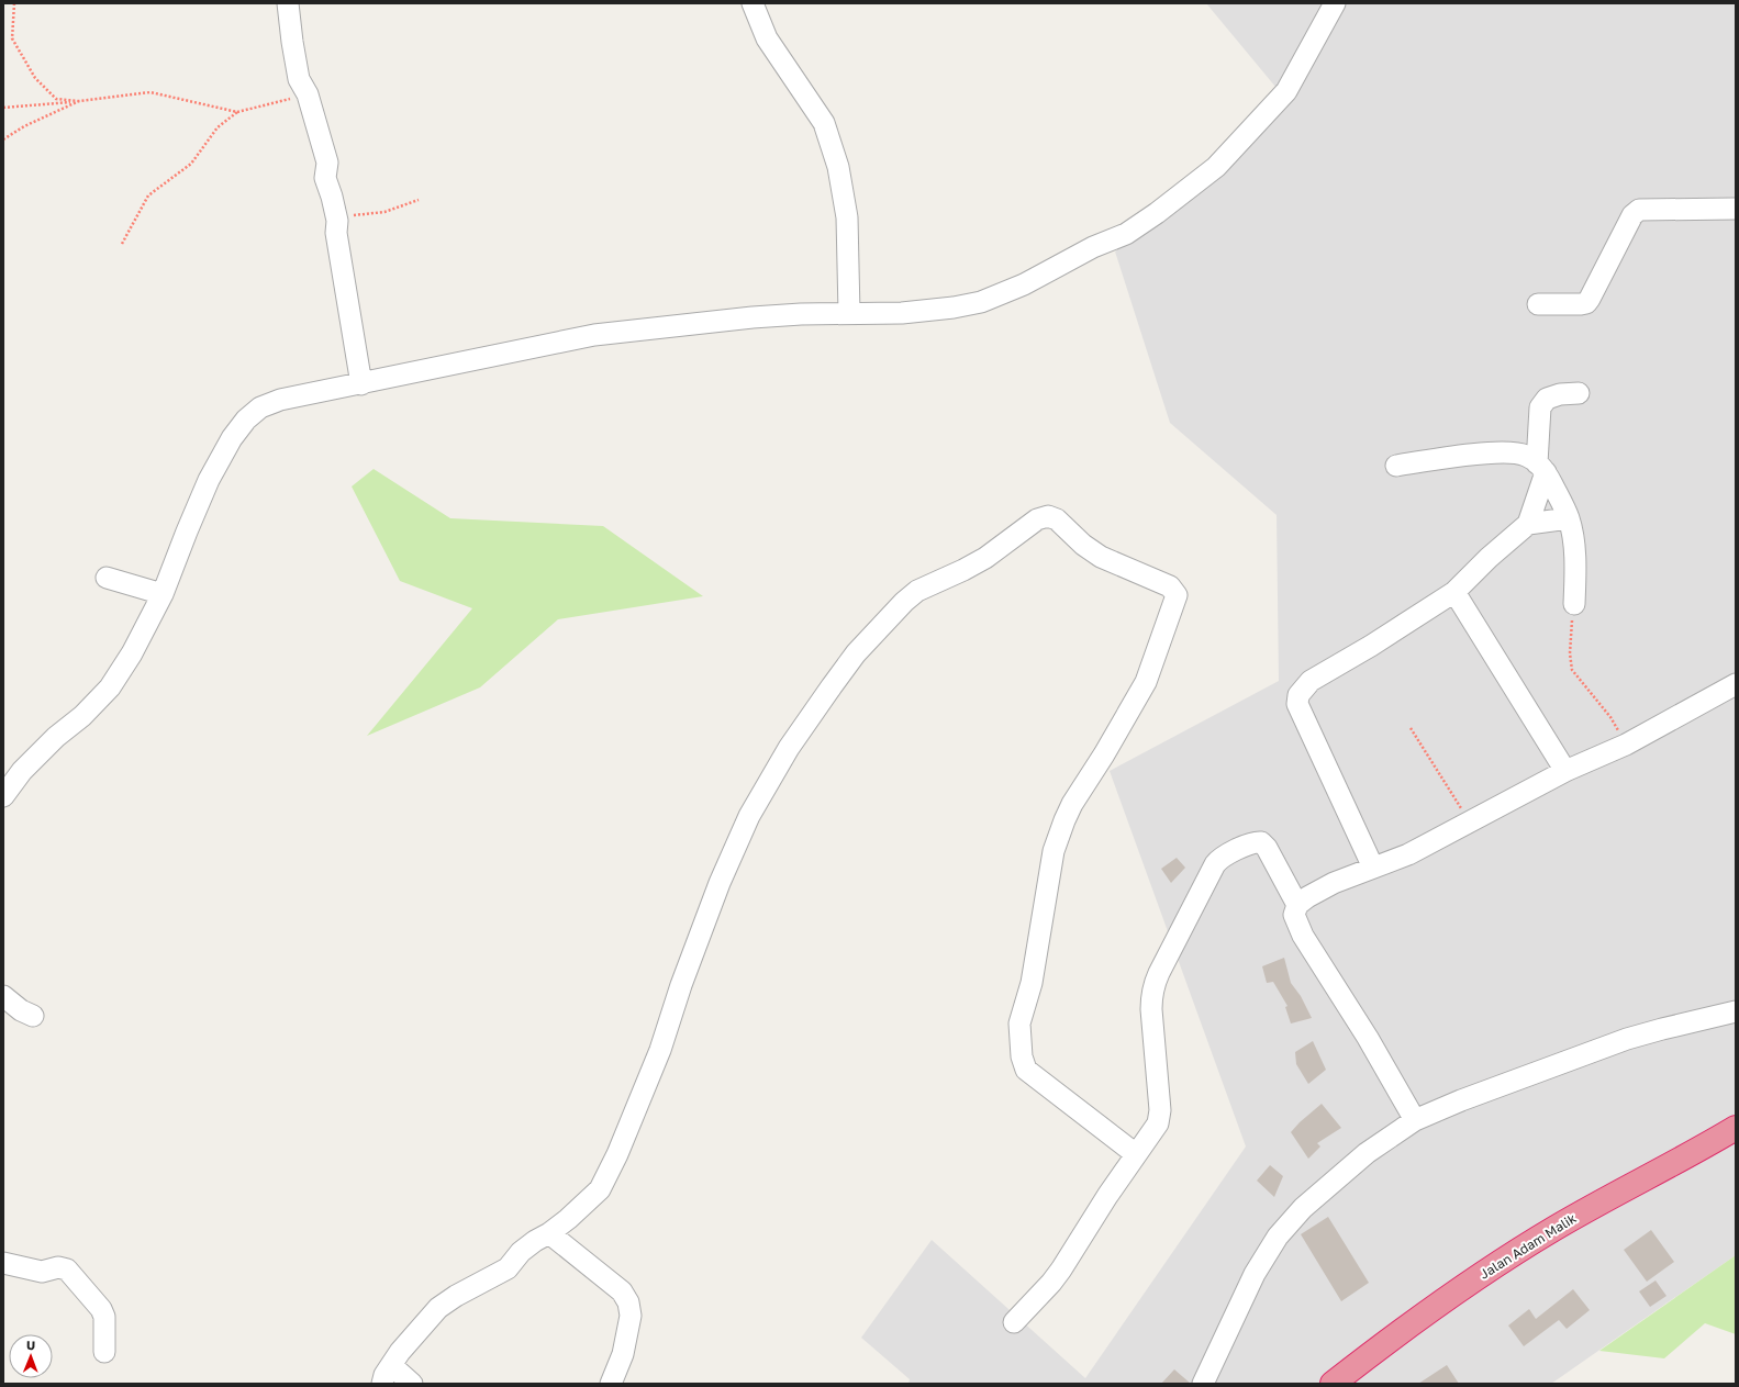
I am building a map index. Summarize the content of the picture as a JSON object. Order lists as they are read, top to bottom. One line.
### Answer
{"streets":{"highway":["Jalan Adam Malik"]},"north":"top"}
